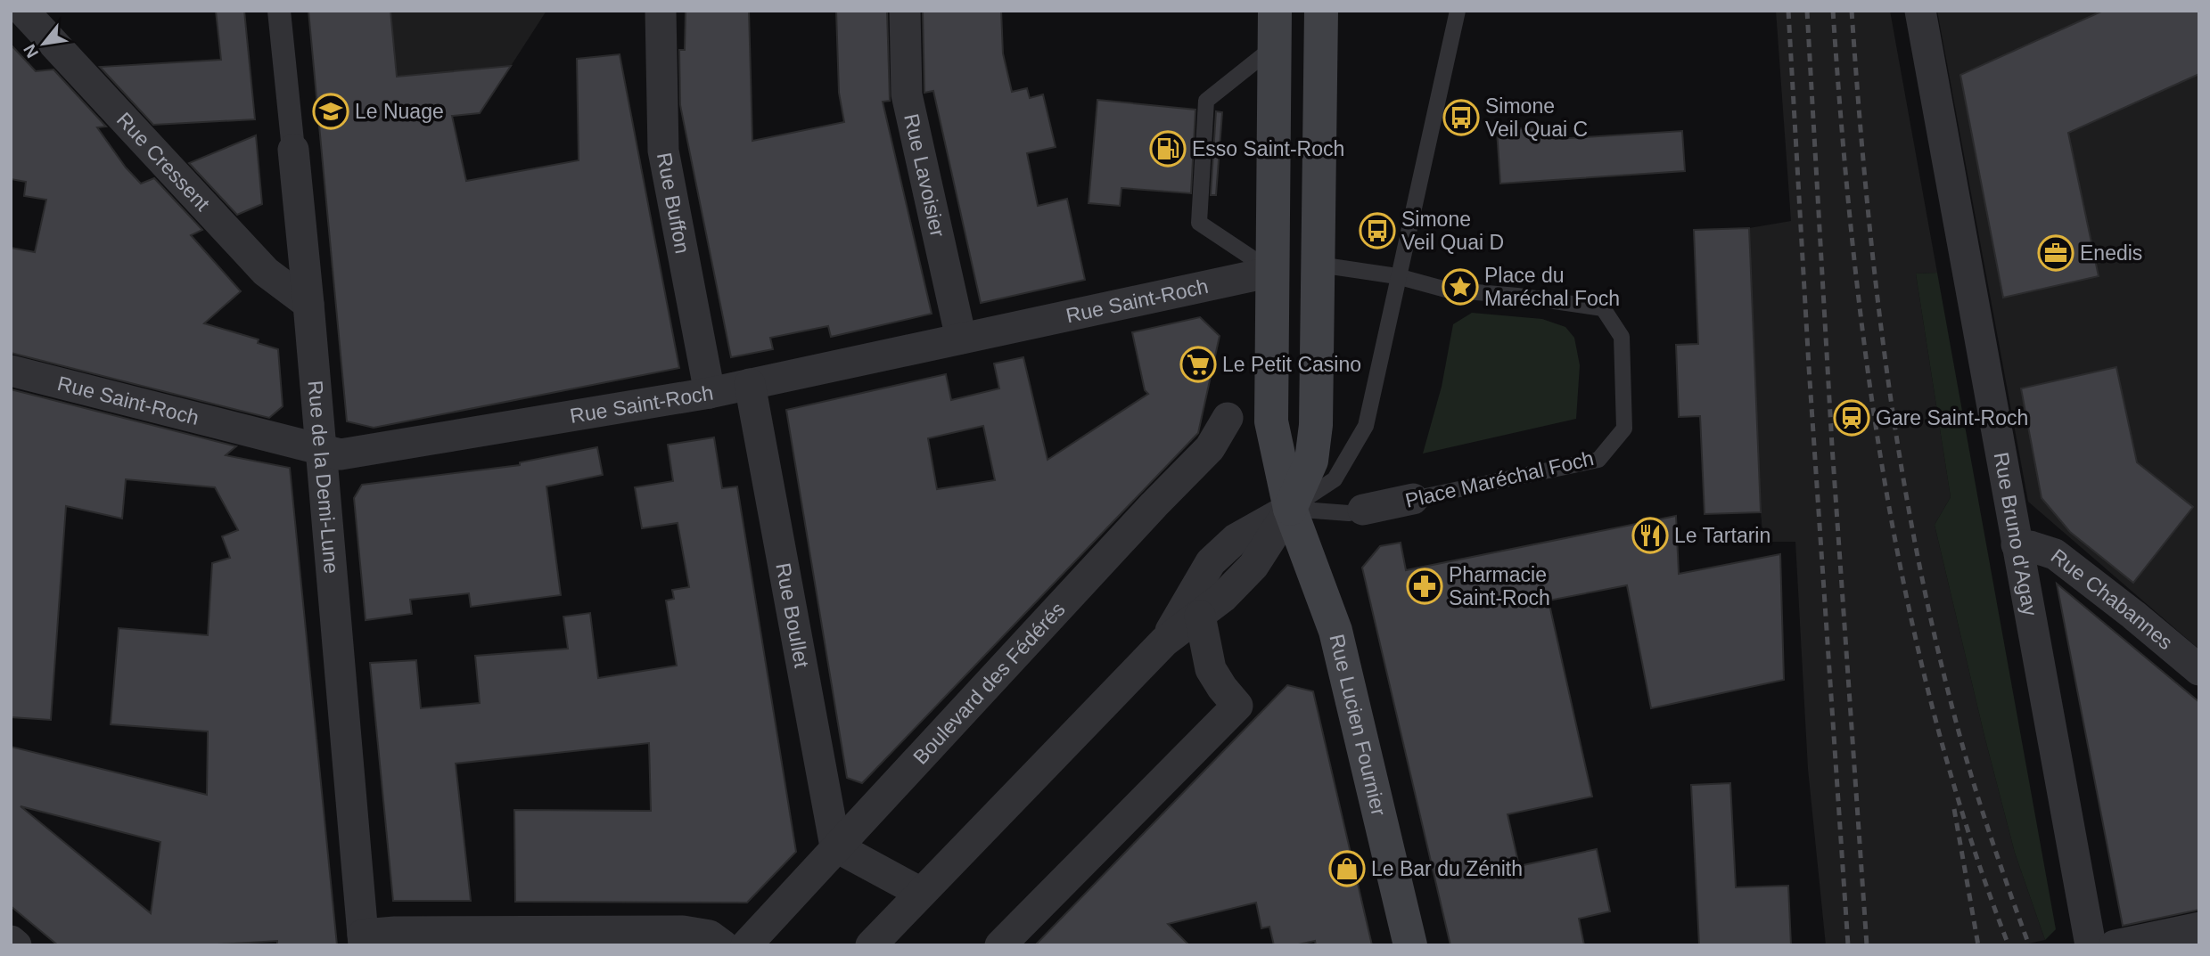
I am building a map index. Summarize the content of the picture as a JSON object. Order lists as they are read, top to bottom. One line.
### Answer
{"streets":{"main road":["Rue Lucien Fournier"],"street":["Rue Cressent","Rue Lavoisier","Rue Buffon","Rue Saint-Roch","Rue de la Demi-Lune","Place Maréchal Foch","Rue Bruno d'Agay","Rue Chabannes","Rue Boullet","Boulevard des Fédérés"]},"crossings":[["Rue Cressent","Rue de la Demi-Lune"],["Rue Lavoisier","Rue Saint-Roch"],["Rue Buffon","Rue Saint-Roch"],["Rue Saint-Roch","Rue de la Demi-Lune"],["Rue Saint-Roch","Rue Boullet"],["Place Maréchal Foch","Rue Lucien Fournier"],["Rue Bruno d'Agay","Rue Chabannes"],["Rue Boullet","Boulevard des Fédérés"]],"places":{"school or university":["Le Nuage"],"bus stop":["Simone Veil Quai C","Simone Veil Quai D"],"fuel station":["Esso Saint-Roch"],"office":["Enedis"],"place":["Place du Maréchal Foch"],"supermarket":["Le Petit Casino"],"station":["Gare Saint-Roch"],"restaurant":["Le Tartarin"],"pharmacy":["Pharmacie Saint-Roch"],"shop":["Le Bar du Zénith"]},"north":"bottom left"}
